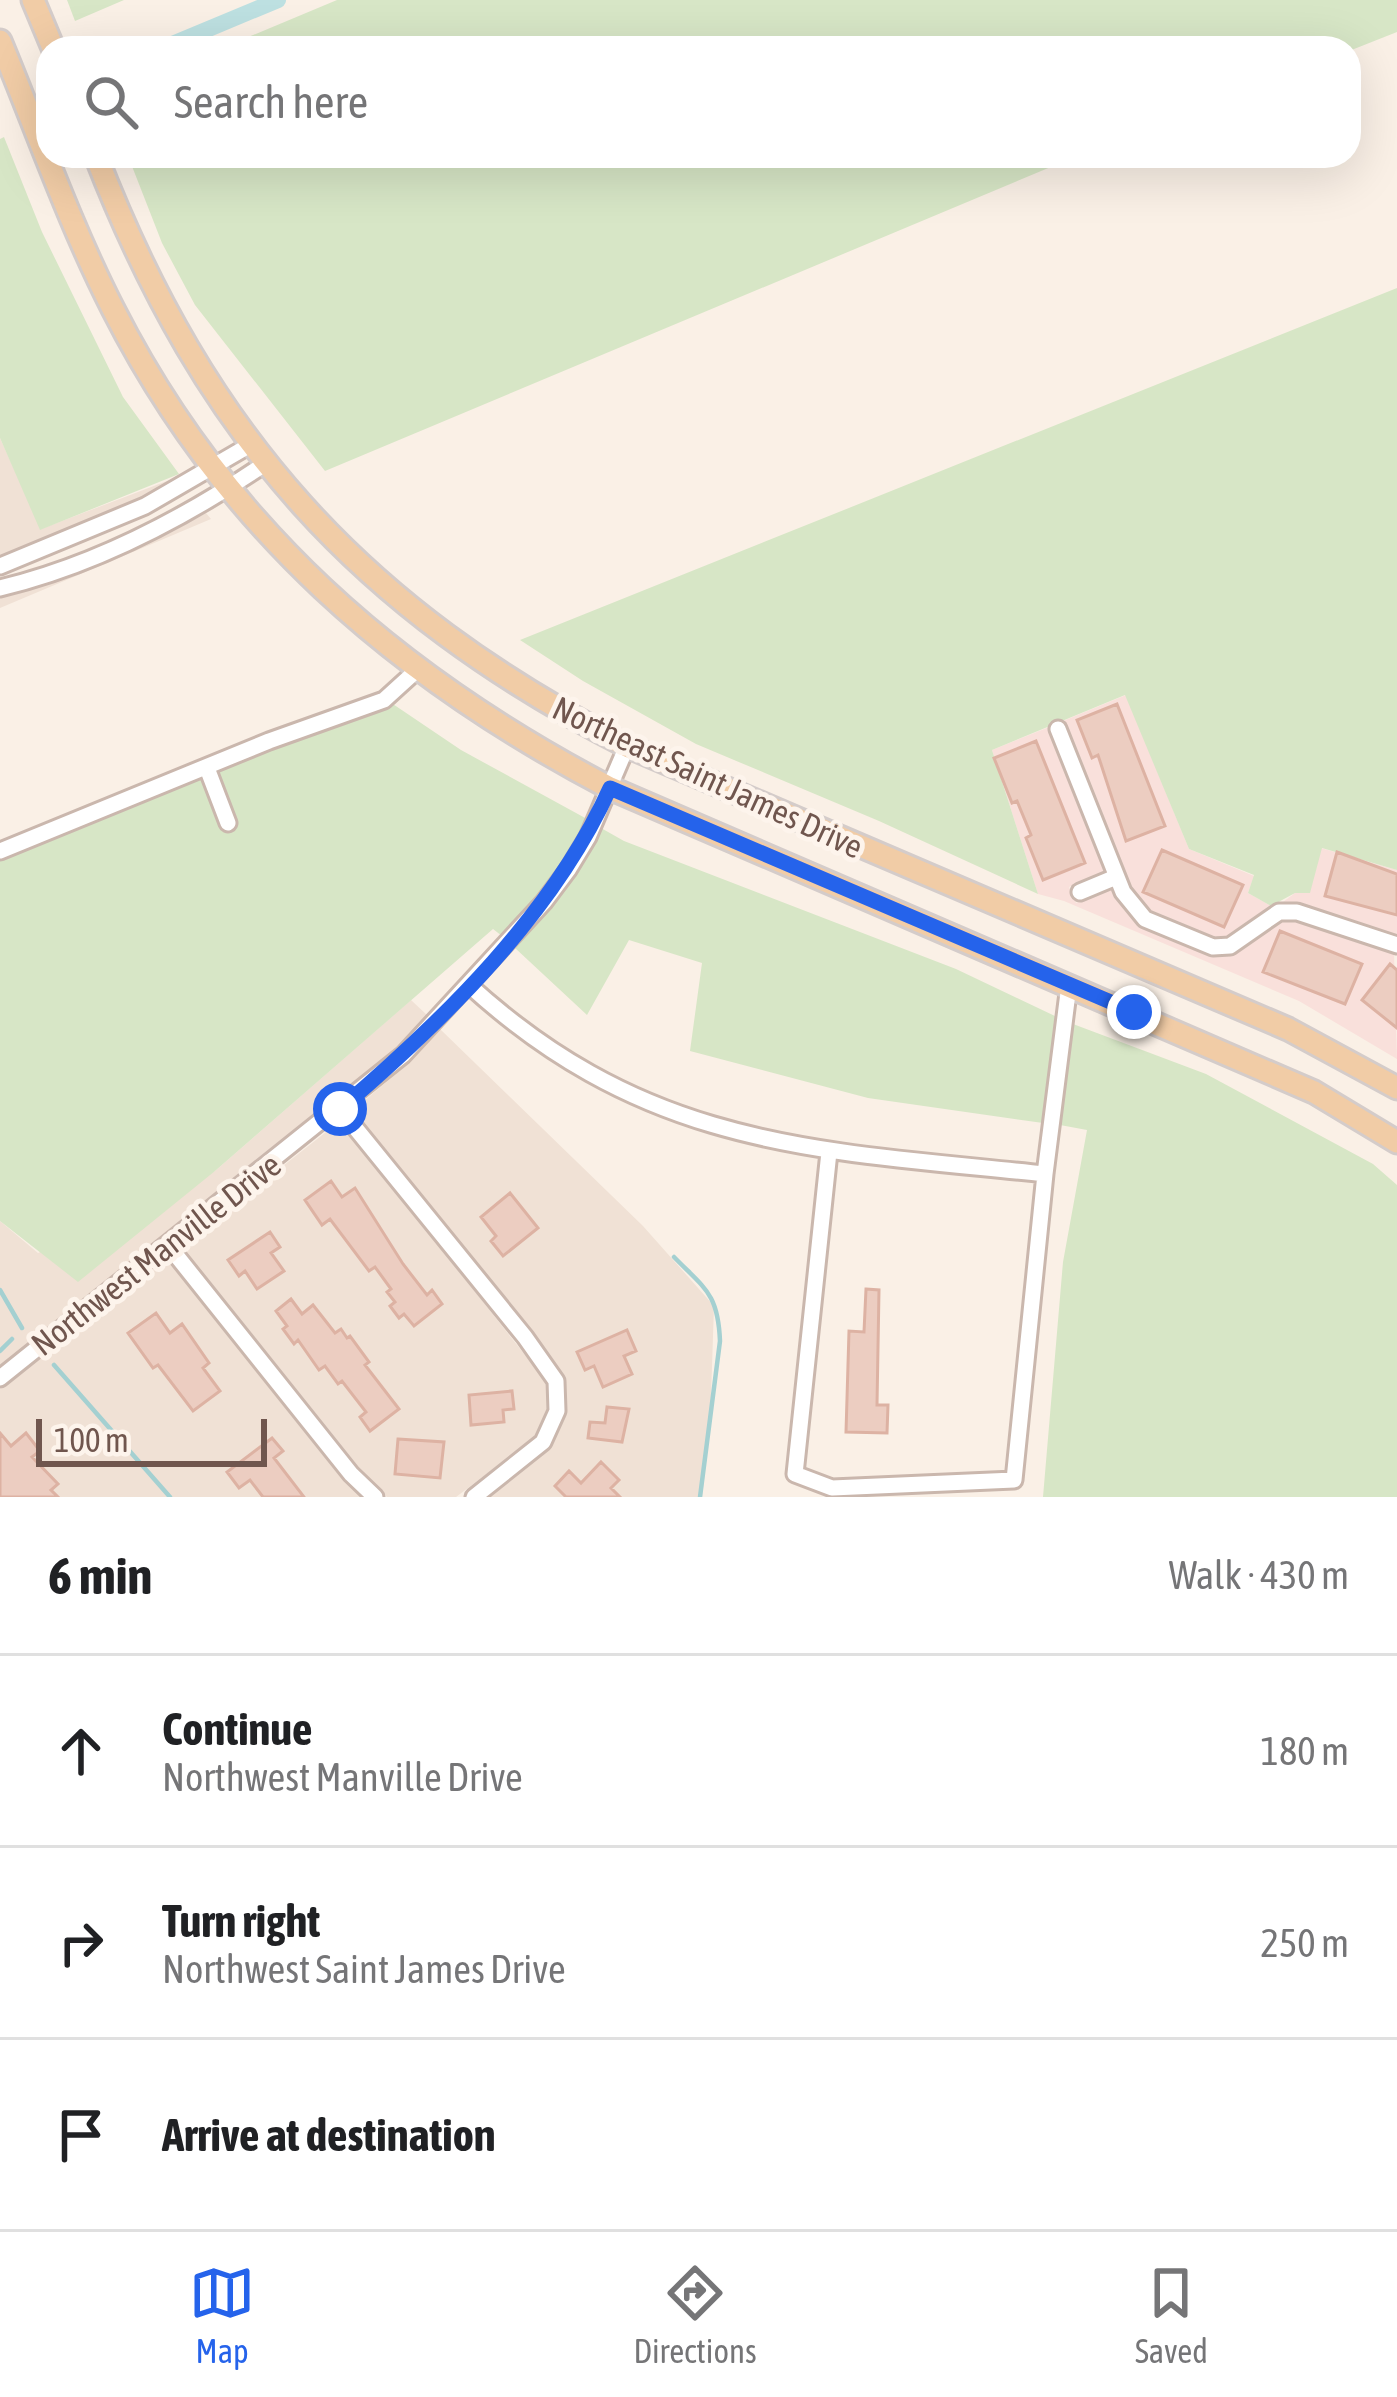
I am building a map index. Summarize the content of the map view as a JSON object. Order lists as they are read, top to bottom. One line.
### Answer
{"streets":{"main road":["Northeast Saint James Drive"],"street":["Northwest Manville Drive"]},"crossings":[["Northeast Saint James Drive","Northwest Manville Drive"]],"scale_bar":"100 m","page":{"search":"Search here","scale":"100 m","heading":["6 min","Walk · 430 m"],"list":[["Continue","Northwest Manville Drive","180 m"],["Turn right","Northwest Saint James Drive","250 m"],"Arrive at destination"],"nav":["Map","Directions","Saved"]}}
